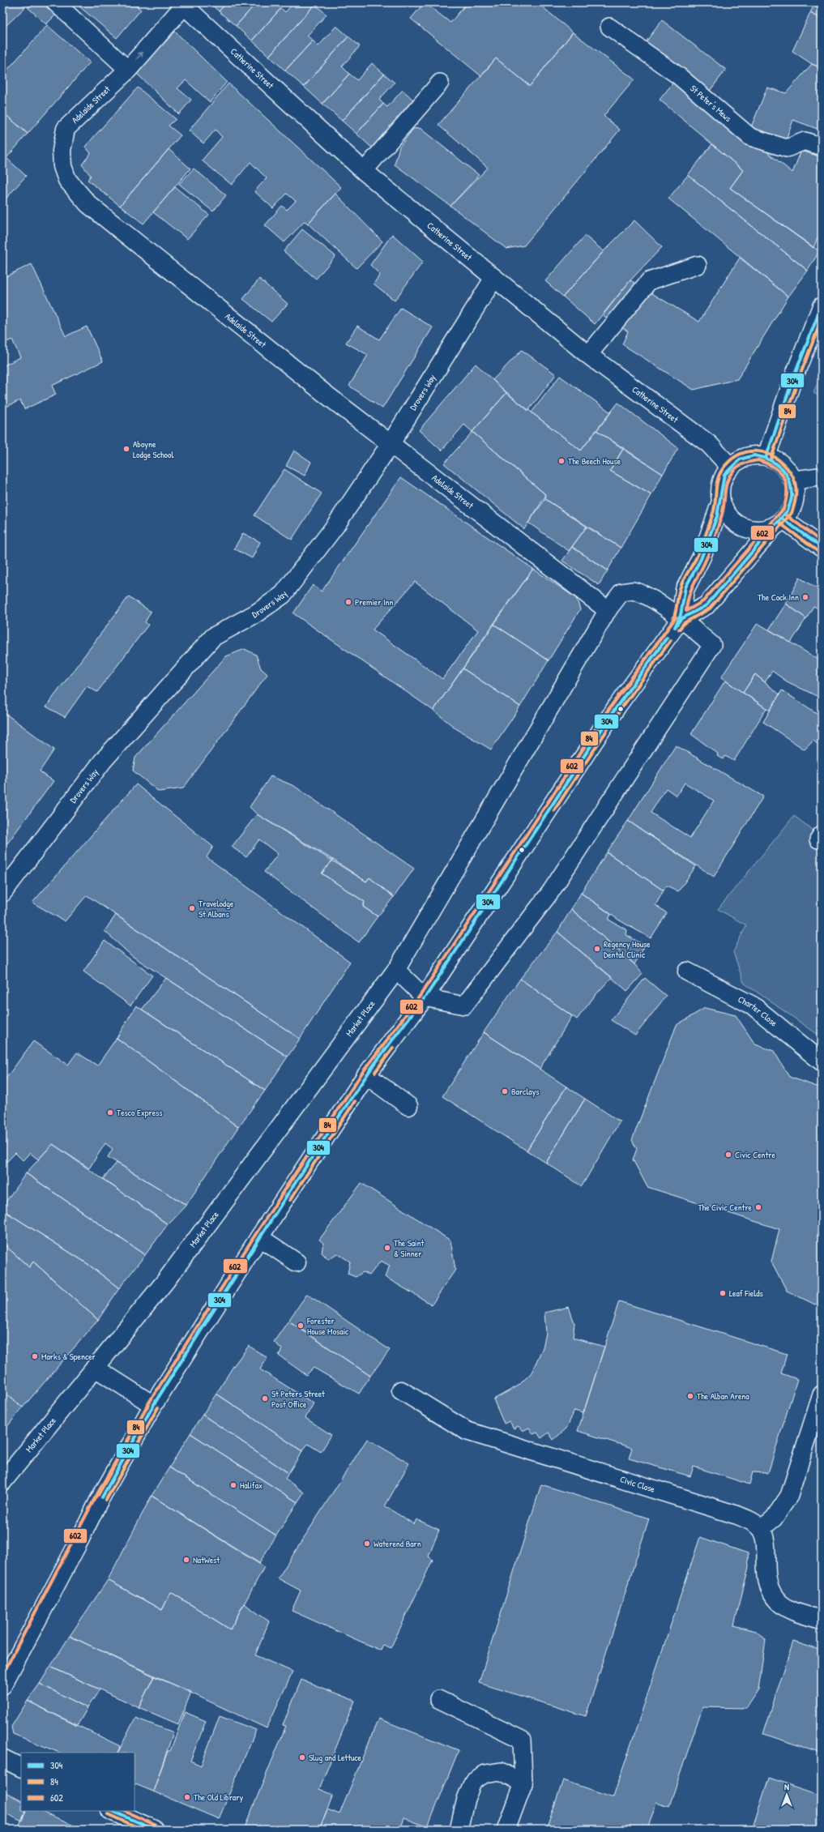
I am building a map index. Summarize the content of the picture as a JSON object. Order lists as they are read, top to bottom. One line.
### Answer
{"streets":{"street":["Catherine Street","Adelaide Street","Drovers Way","Charter Close","Market Place","Civic Close"],"lane":["St Peter's Mews"]},"crossings":[["Catherine Street","Adelaide Street"],["Catherine Street","Drovers Way"],["Adelaide Street","Drovers Way"]],"places":["Aboyne Lodge School","The Beech House","The Cock Inn","Premier Inn","Travelodge St Albans","Regency House Dental Clinic","Barclays","Tesco Express","Civic Centre","The Civic Centre","The Saint & Sinner","Leaf Fields","Forester House Mosaic","Marks & Spencer","The Alban Arena","St Peters Street Post Office","Halifax","Waterend Barn","NatWest","Slug and Lettuce","The Old Library"],"lines":["transit line 304","transit line 84","transit line 602"],"legend":["304","84","602"],"north":"top"}
